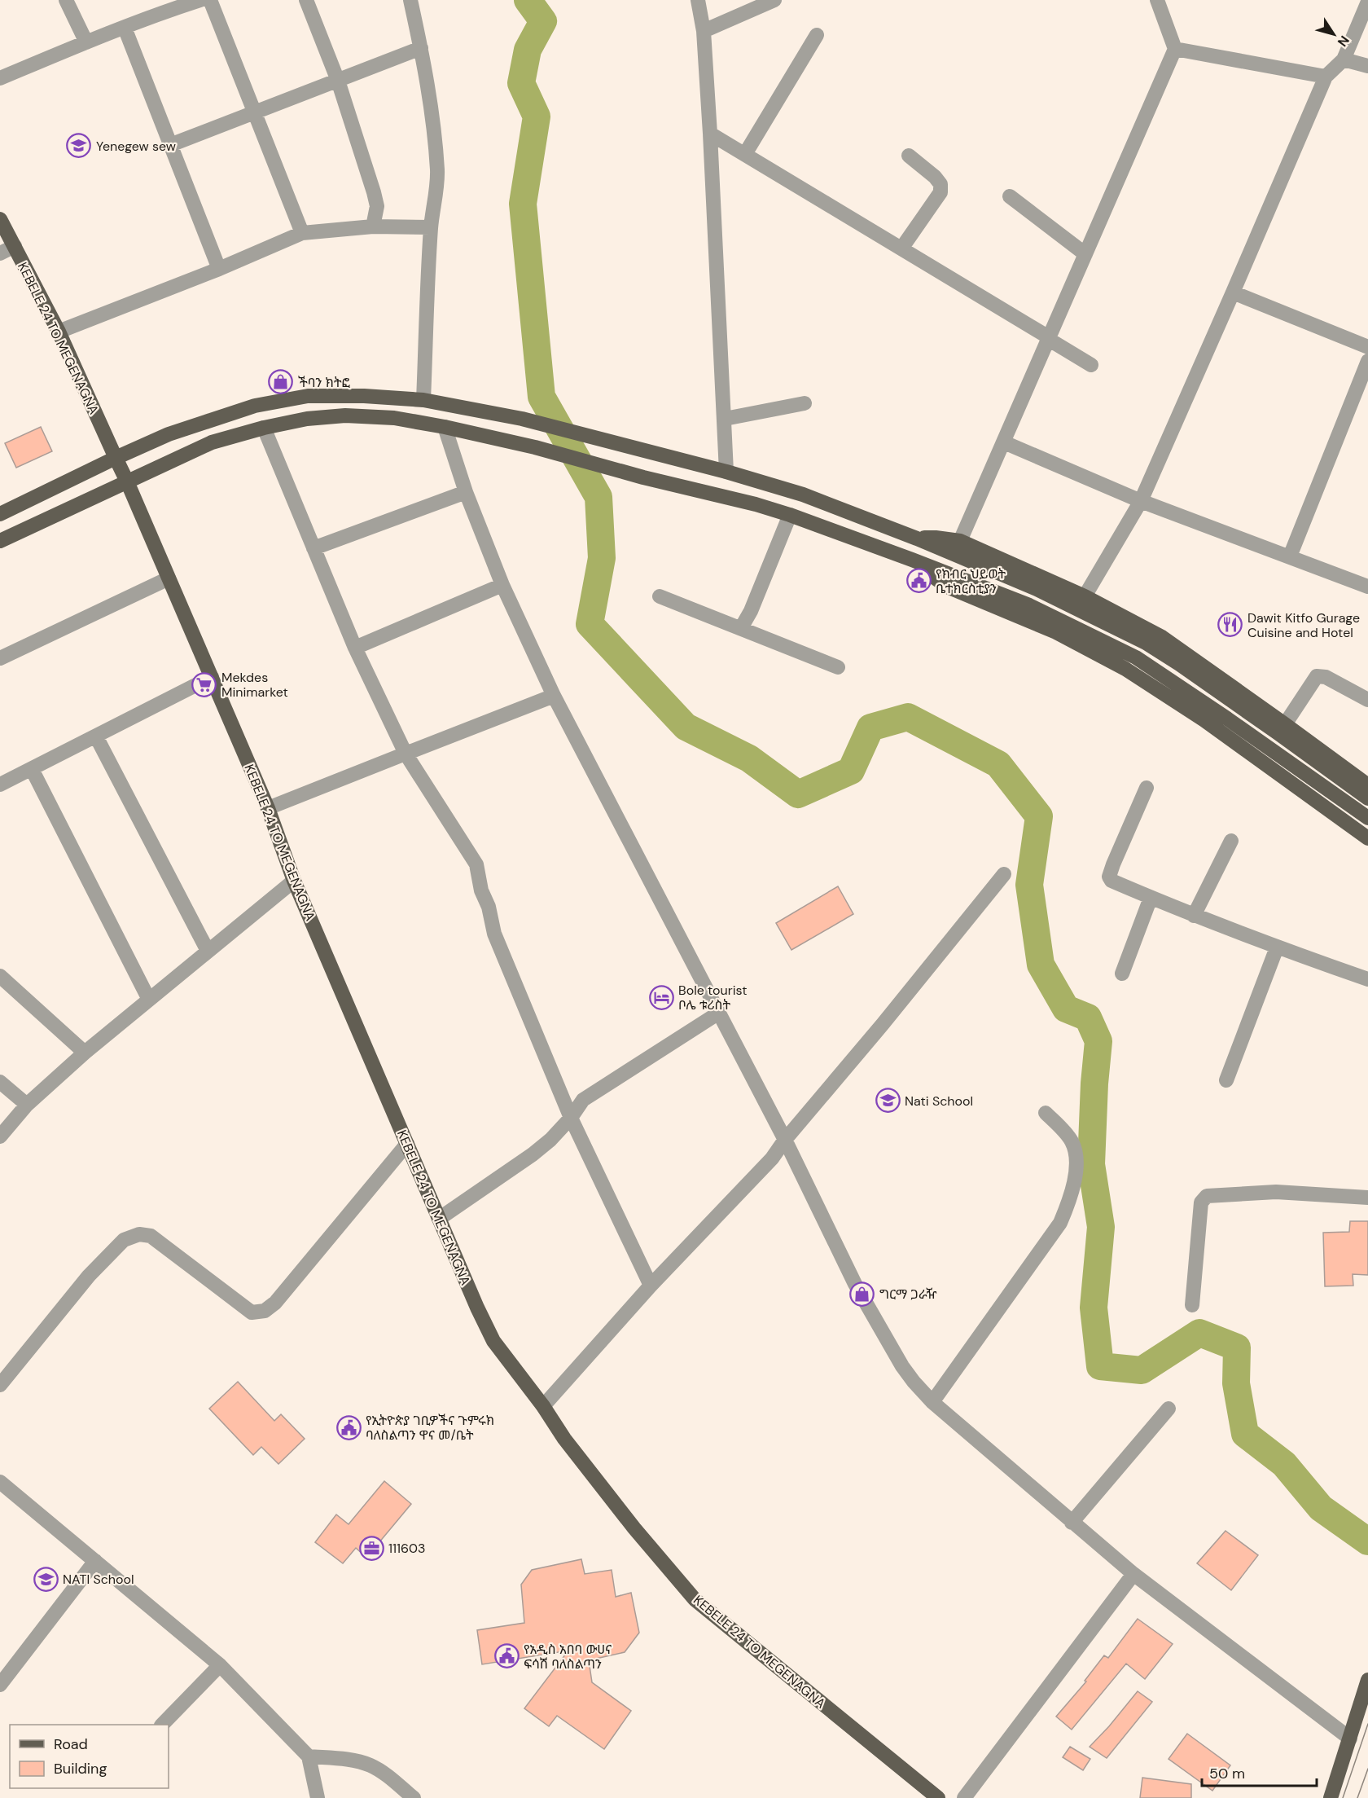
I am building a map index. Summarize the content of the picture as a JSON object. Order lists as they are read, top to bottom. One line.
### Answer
{"streets":{"main road":["KEBELE 24 TO MEGENAGNA"]},"places":{"school or university":["Yenegew sew","Nati School","NATI School"],"shop":["ችባን ክትፎ","ግርማ ጋራዥ"],"public building":["የክብር ህይወት ቤተክርስቲያን","የኢትዮጵያ ገቢዎችና ጉምሩክ ባለስልጣን ዋና መ/ቤት","የአዲስ አበባ ውሀና ፍሳሽ ባለስልጣን"],"restaurant":["Dawit Kitfo Gurage Cuisine and Hotel"],"supermarket":["Mekdes Minimarket"],"hotel":["Bole tourist ቦሌ ቱሪስት"],"office":["111603"]},"legend":["Road","Building"],"scale_bar":"50 m","north":"bottom right"}
